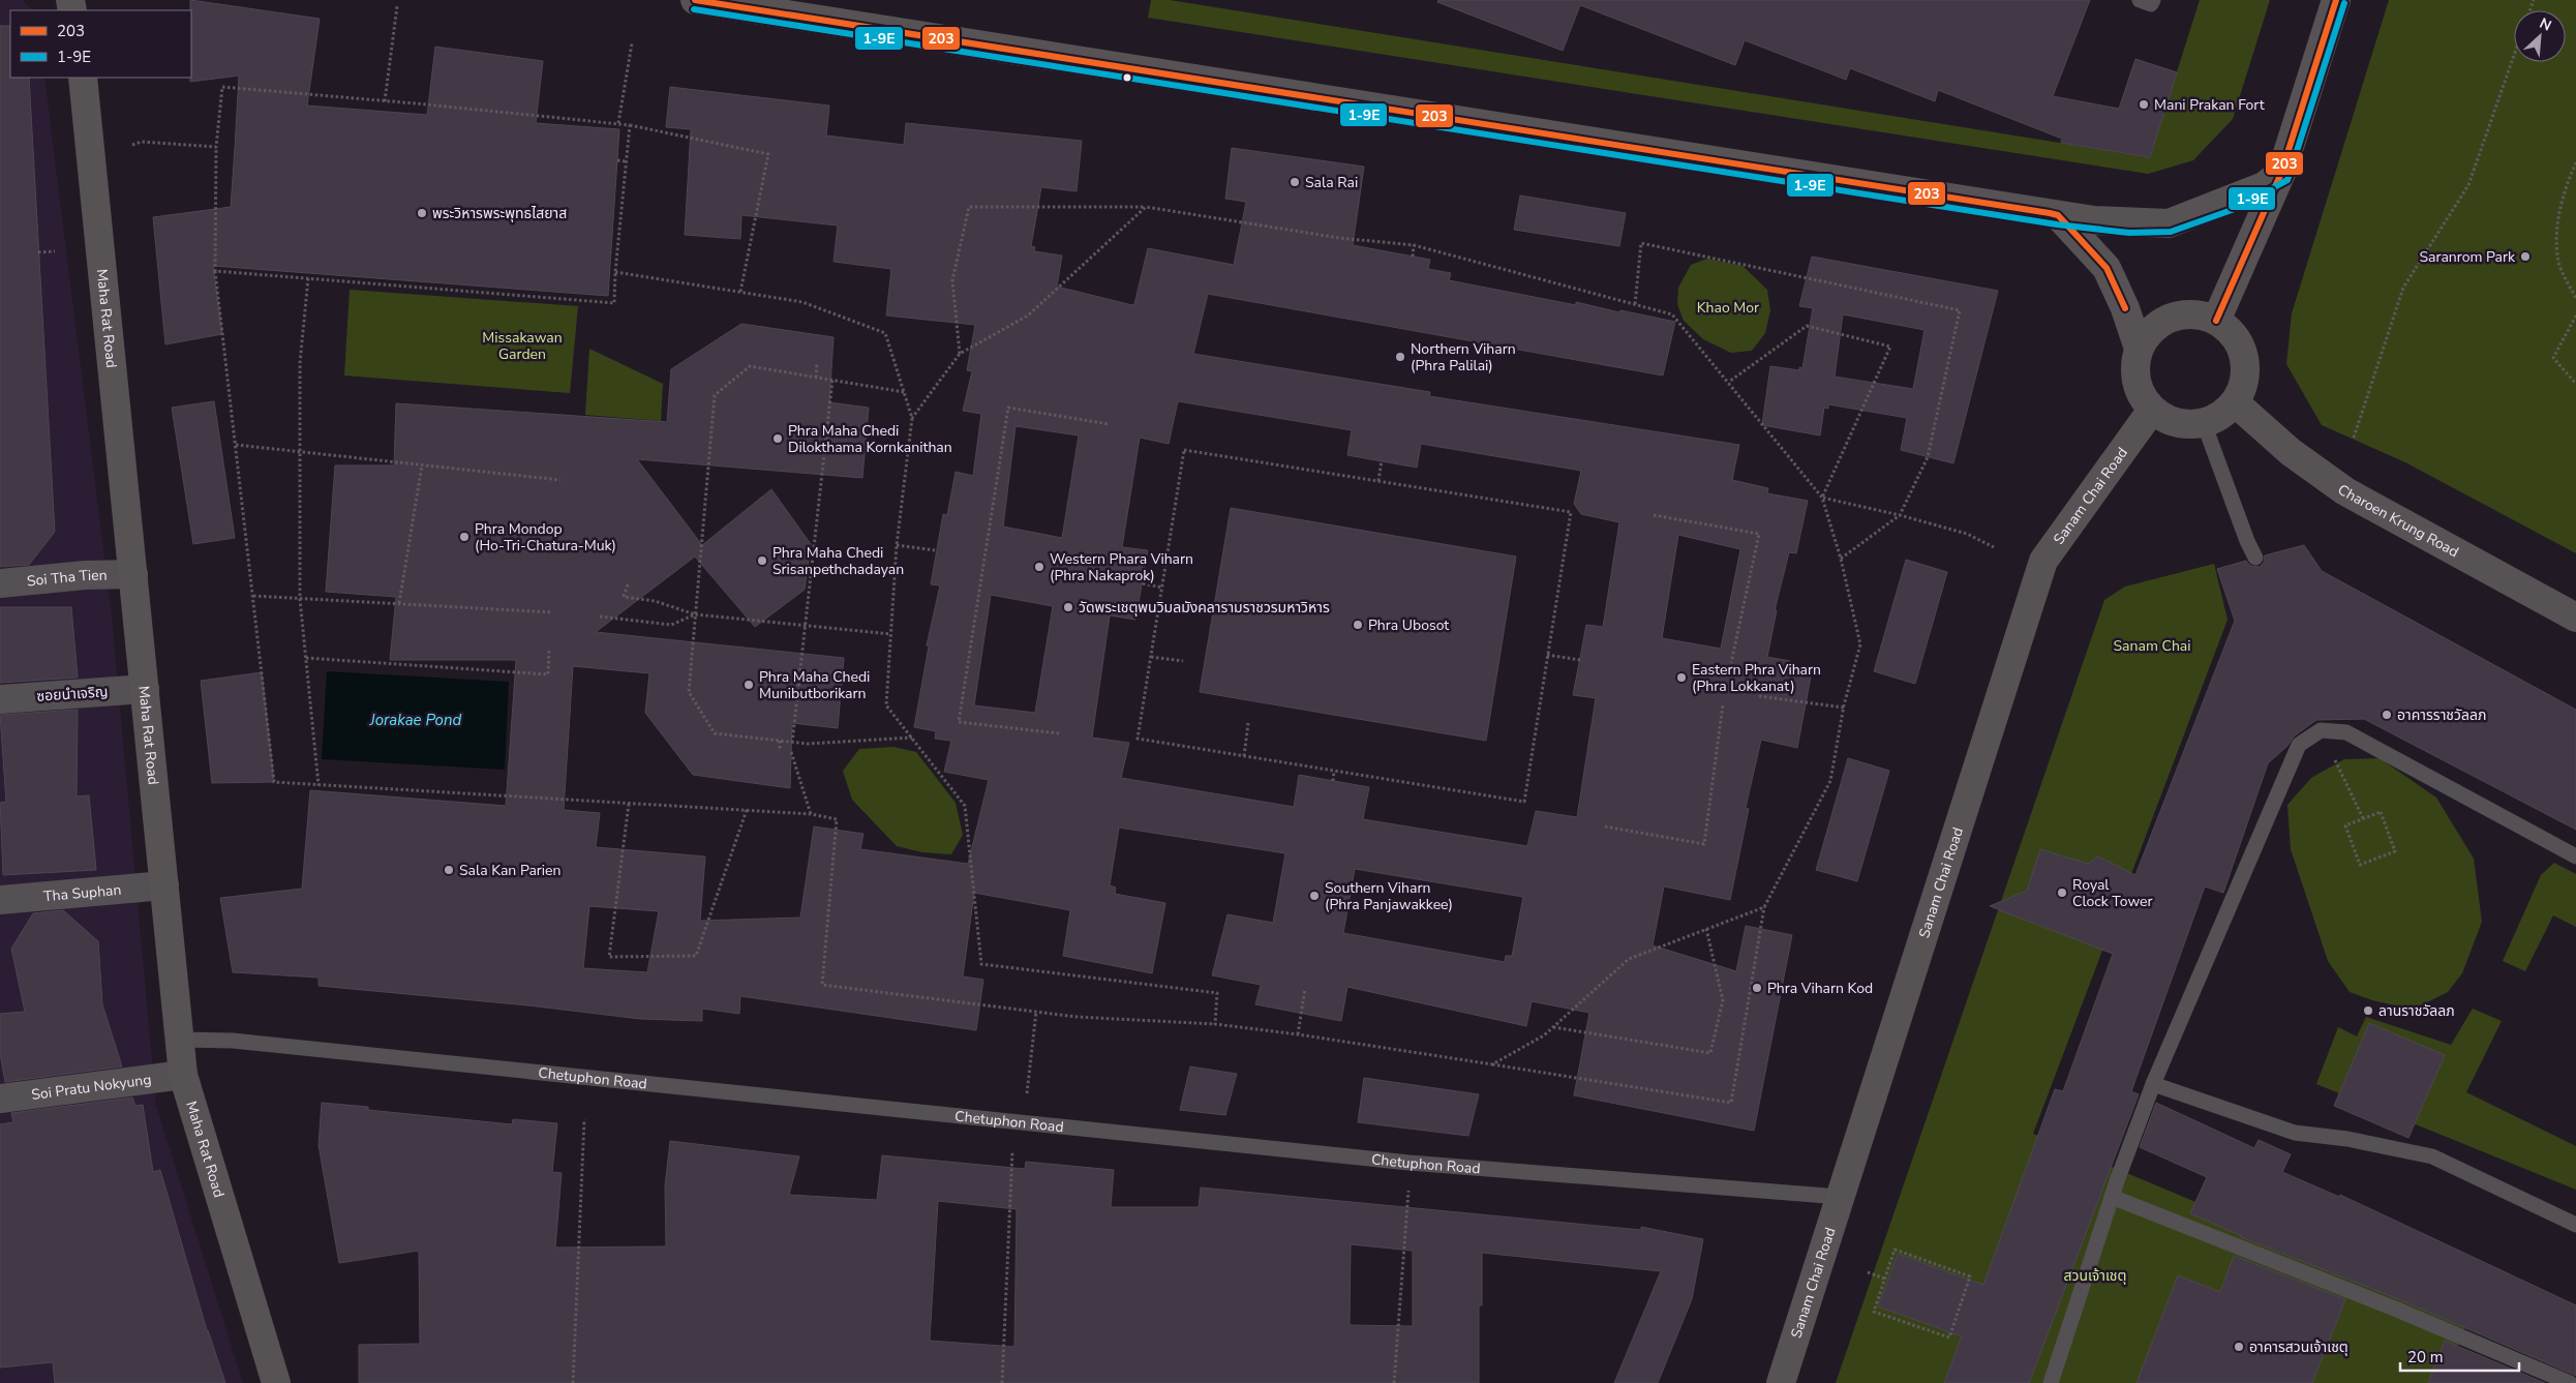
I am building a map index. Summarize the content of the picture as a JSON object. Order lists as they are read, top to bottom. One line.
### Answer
{"streets":{"street":["Maha Rat Road","Sanam Chai Road","Charoen Krung Road","Soi Tha Tien","ซอยนำเจริญ","Tha Suphan","Soi Pratu Nokyung"],"lane":["Chetuphon Road"]},"crossings":[["Maha Rat Road","Soi Tha Tien"],["Maha Rat Road","ซอยนำเจริญ"],["Maha Rat Road","Tha Suphan"],["Maha Rat Road","Chetuphon Road"],["Maha Rat Road","Soi Pratu Nokyung"],["Sanam Chai Road","Charoen Krung Road"],["Sanam Chai Road","Chetuphon Road"]],"water":["Jorakae Pond"],"parks":["Khao Mor","Missakawan Garden","Sanam Chai","สวนเจ้าเชตุ"],"places":["Mani Prakan Fort","Sala Rai","พระวิหารพระพุทธไสยาส","Saranrom Park","Northern Viharn (Phra Palilai)","Phra Maha Chedi Dilokthama Kornkanithan","Phra Mondop (Ho-Tri-Chatura-Muk)","Phra Maha Chedi Srisanpethchadayan","Western Phara Viharn (Phra Nakaprok)","วัดพระเชตุพนวิมลมังคลารามราชวรมหาวิหาร","Phra Ubosot","Eastern Phra Viharn (Phra Lokkanat)","Phra Maha Chedi Munibutborikarn","อาคารราชวัลลภ","Sala Kan Parien","Royal Clock Tower","Southern Viharn (Phra Panjawakkee)","Phra Viharn Kod","ลานราชวัลลภ","อาคารสวนเจ้าเชตุ"],"lines":["transit line 203","transit line 1-9E"],"legend":["203","1-9E"],"scale_bar":"20 m","north":"top right"}
